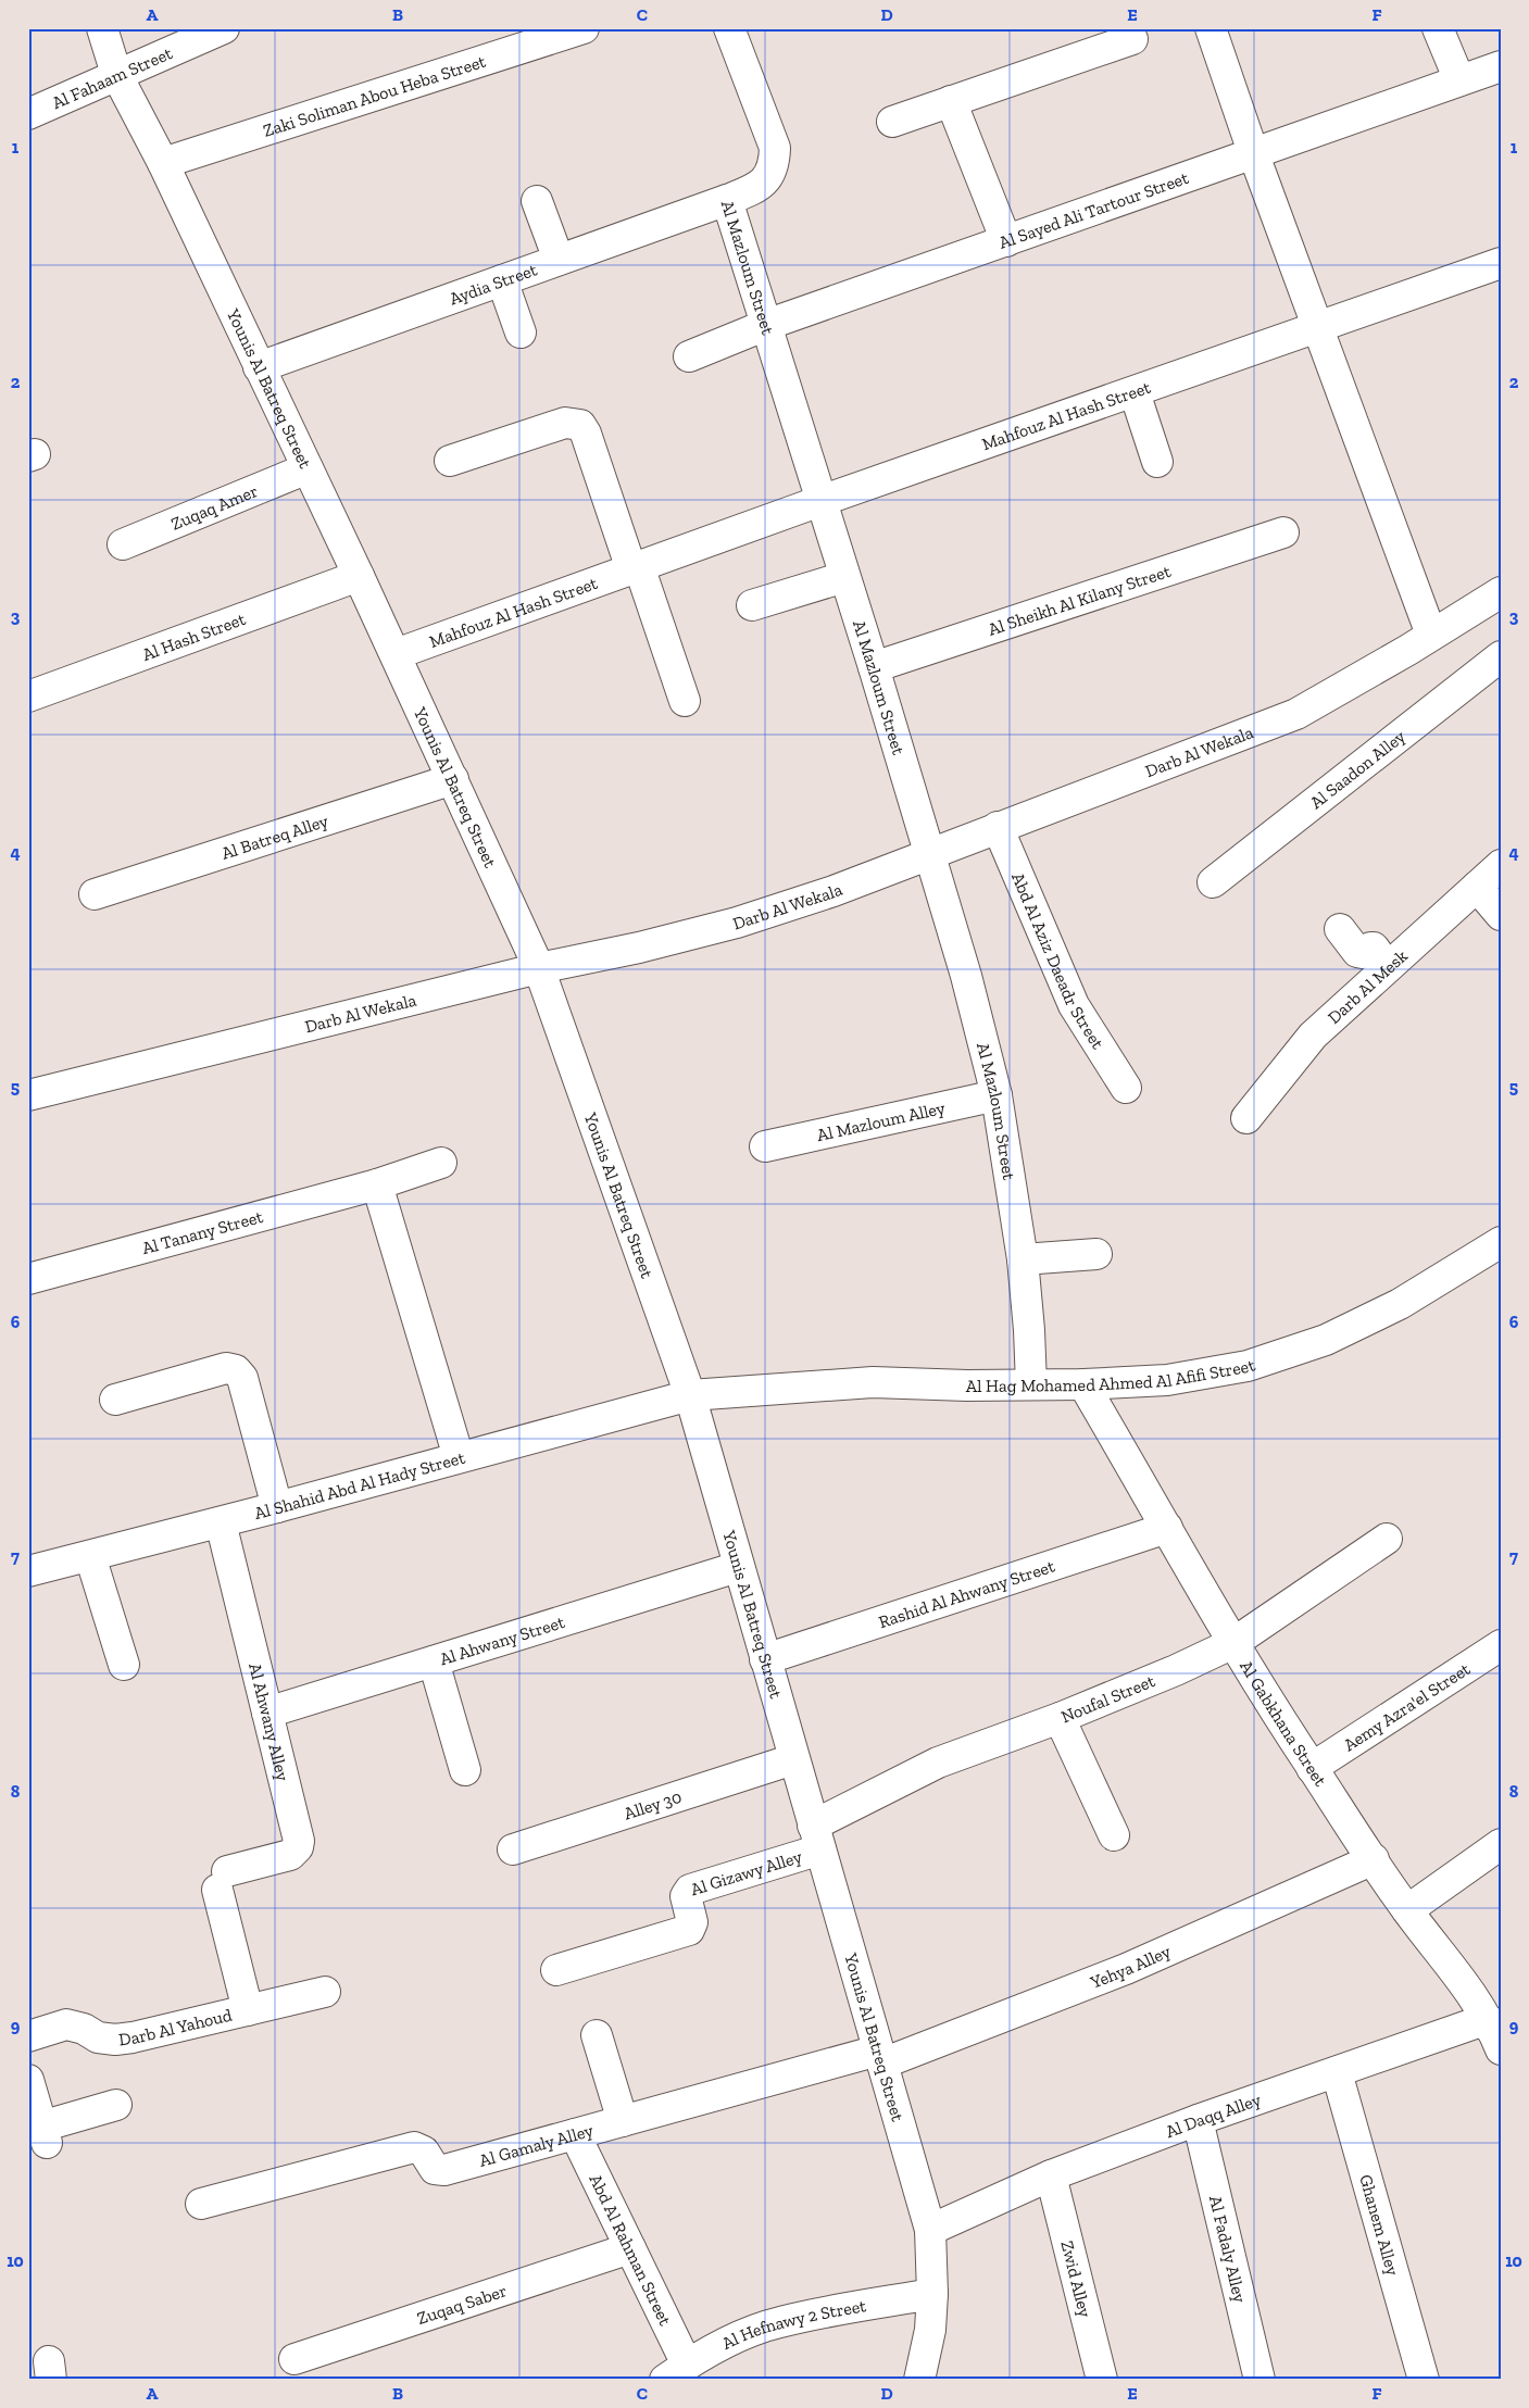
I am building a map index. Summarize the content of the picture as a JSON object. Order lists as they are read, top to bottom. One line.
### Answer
{"streets":{"street":["Al Fahaam Street","Zaki Soliman Abou Heba Street","Al Sayed Ali Tartour Street","Al Mazloum Street","Aydia Street","Younis Al Batreq Street","Mahfouz Al Hash Street","Zuqaq Amer","Al Sheikh Al Kilany Street","Al Hash Street","Darb Al Wekala","Al Saadon Alley","Al Batreq Alley","Abd Al Aziz Daeadr Street","Darb Al Mesk","Al Mazloum Alley","Al Tanany Street","Al Hag Mohamed Ahmed Al Afifi Street","Al Shahid Abd Al Hady Street","Rashid Al Ahwany Street","Al Ahwany Street","Noufal Street","Aemy Azra'el Street","Al Ahwany Alley","Al Gabkhana Street","Alley 30","Al Gizawy Alley","Yehya Alley","Darb Al Yahoud","Al Daqq Alley","Al Gamaly Alley","Ghanem Alley","Abd Al Rahman Street","Al Fadaly Alley","Zwid Alley","Zuqaq Saber","Al Hefnawy 2 Street"]},"crossings":[["Al Fahaam Street","Younis Al Batreq Street"],["Zaki Soliman Abou Heba Street","Younis Al Batreq Street"],["Al Sayed Ali Tartour Street","Al Mazloum Street"],["Al Mazloum Street","Aydia Street"],["Al Mazloum Street","Mahfouz Al Hash Street"],["Al Mazloum Street","Al Sheikh Al Kilany Street"],["Al Mazloum Street","Darb Al Wekala"],["Al Mazloum Street","Al Mazloum Alley"],["Al Mazloum Street","Al Hag Mohamed Ahmed Al Afifi Street"],["Aydia Street","Younis Al Batreq Street"],["Younis Al Batreq Street","Mahfouz Al Hash Street"],["Younis Al Batreq Street","Zuqaq Amer"],["Younis Al Batreq Street","Al Hash Street"],["Younis Al Batreq Street","Darb Al Wekala"],["Younis Al Batreq Street","Al Batreq Alley"],["Younis Al Batreq Street","Al Hag Mohamed Ahmed Al Afifi Street"],["Younis Al Batreq Street","Al Shahid Abd Al Hady Street"],["Younis Al Batreq Street","Rashid Al Ahwany Street"],["Younis Al Batreq Street","Al Ahwany Street"],["Younis Al Batreq Street","Noufal Street"],["Younis Al Batreq Street","Alley 30"],["Younis Al Batreq Street","Al Gizawy Alley"],["Younis Al Batreq Street","Yehya Alley"],["Younis Al Batreq Street","Al Daqq Alley"],["Younis Al Batreq Street","Al Gamaly Alley"],["Younis Al Batreq Street","Al Hefnawy 2 Street"],["Darb Al Wekala","Abd Al Aziz Daeadr Street"],["Al Hag Mohamed Ahmed Al Afifi Street","Al Shahid Abd Al Hady Street"],["Al Hag Mohamed Ahmed Al Afifi Street","Al Gabkhana Street"],["Al Shahid Abd Al Hady Street","Al Ahwany Alley"],["Rashid Al Ahwany Street","Al Gabkhana Street"],["Al Ahwany Street","Al Ahwany Alley"],["Noufal Street","Al Gabkhana Street"],["Noufal Street","Al Gizawy Alley"],["Aemy Azra'el Street","Al Gabkhana Street"],["Al Ahwany Alley","Darb Al Yahoud"],["Al Gabkhana Street","Yehya Alley"],["Al Gabkhana Street","Al Daqq Alley"],["Yehya Alley","Al Gamaly Alley"],["Al Daqq Alley","Ghanem Alley"],["Al Daqq Alley","Al Fadaly Alley"],["Al Daqq Alley","Zwid Alley"],["Al Gamaly Alley","Abd Al Rahman Street"],["Abd Al Rahman Street","Zuqaq Saber"],["Abd Al Rahman Street","Al Hefnawy 2 Street"]],"grid":{"columns":["A","B","C","D","E","F"],"rows":["1","2","3","4","5","6","7","8","9","10"]}}
